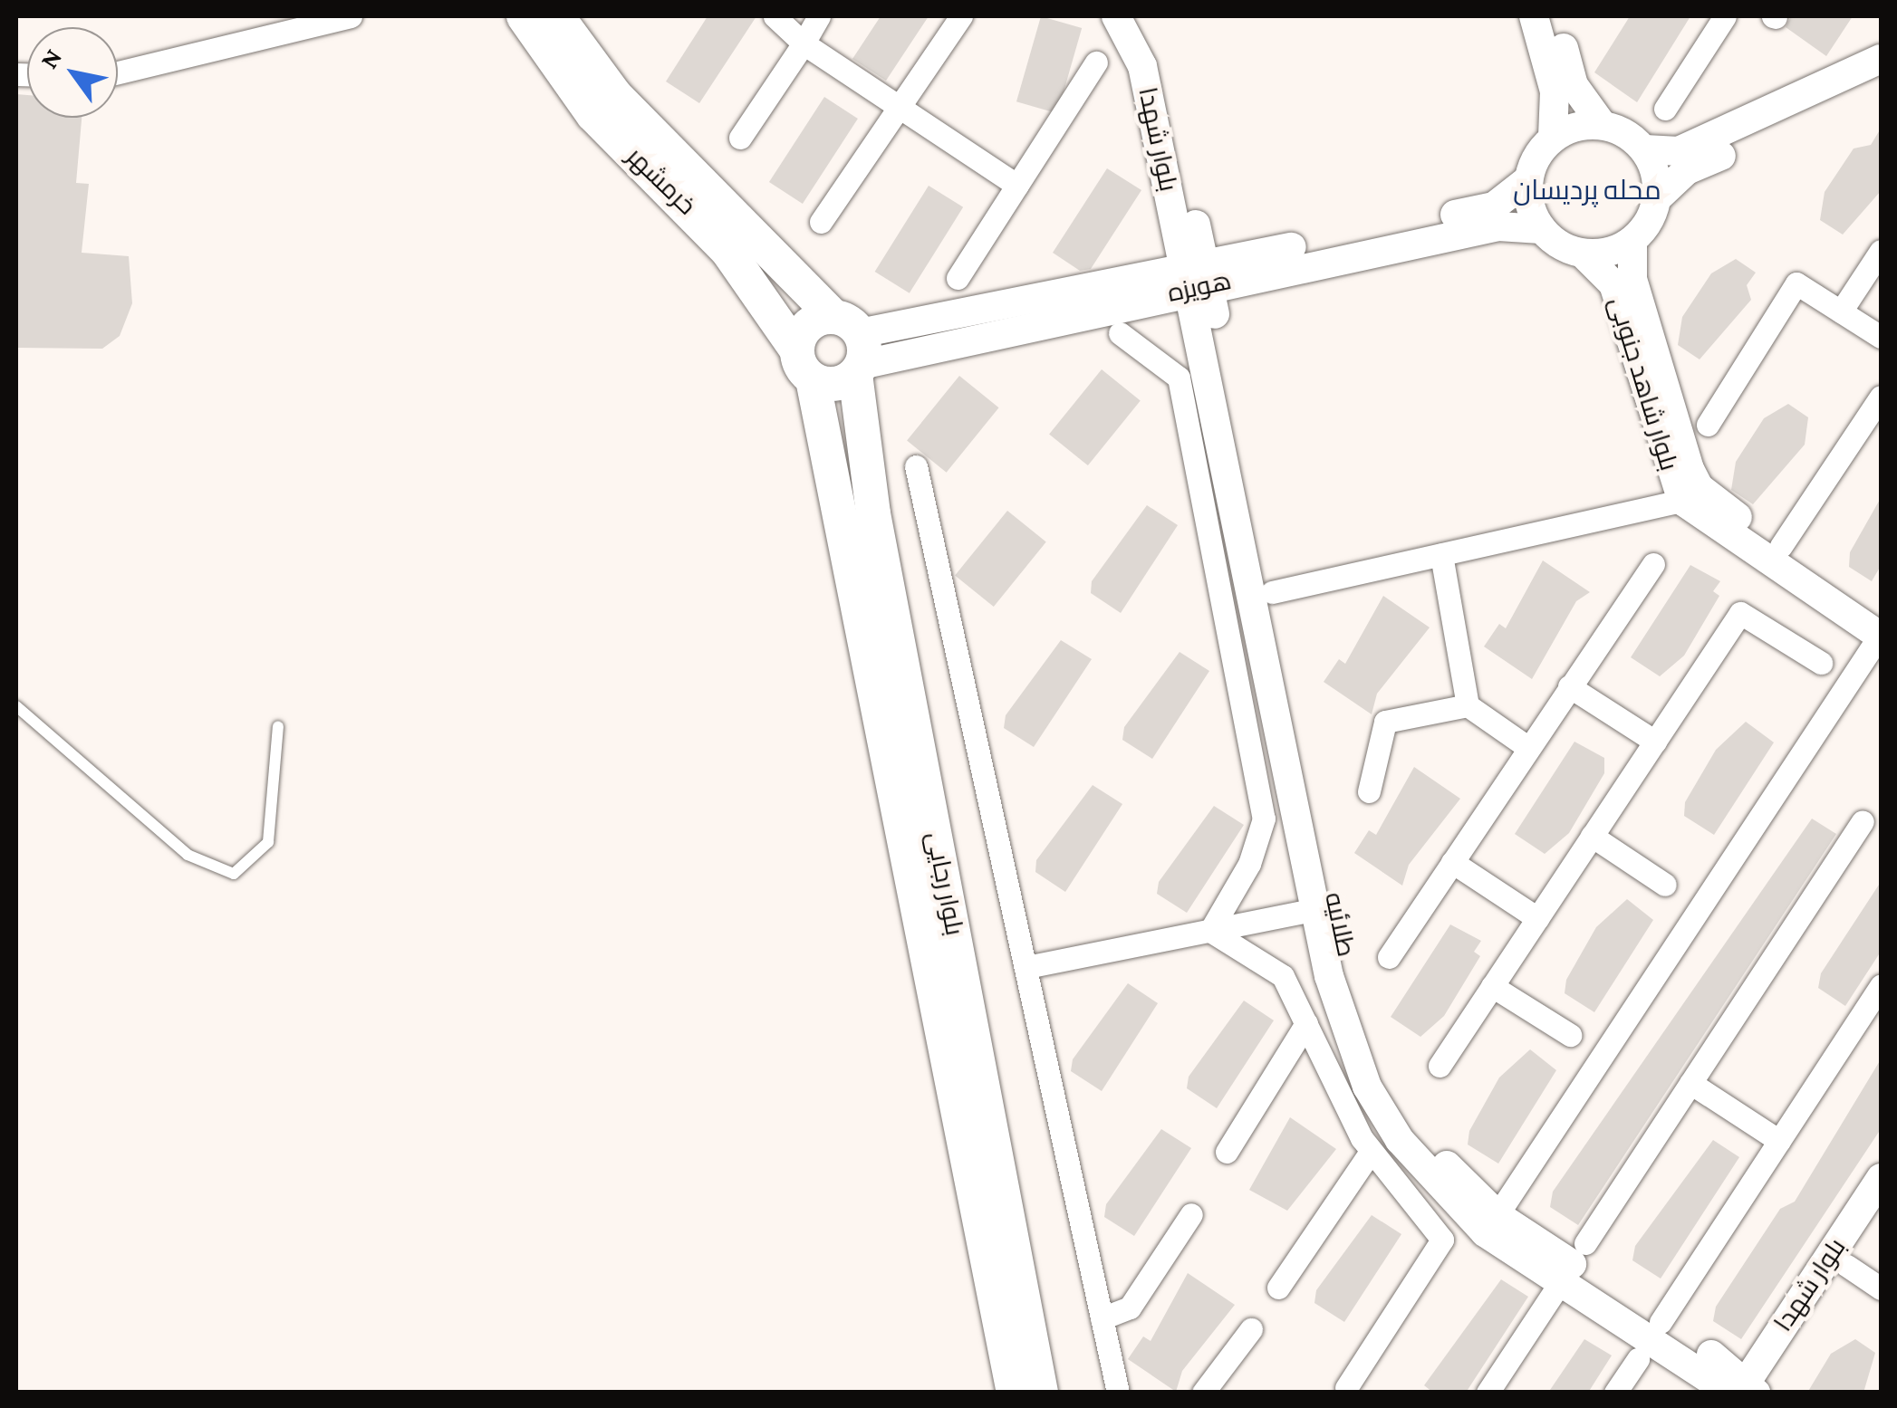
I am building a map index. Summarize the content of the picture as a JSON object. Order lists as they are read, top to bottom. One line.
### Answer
{"streets":{"main road":["خرمشهر","بلوار رجایی"],"street":["بلوار شهدا","هویزه","بلوار شاهد جنوبی","طلائیه"]},"crossings":[["بلوار شهدا","هویزه"],["بلوار شهدا","طلائیه"],["خرمشهر","هویزه"],["خرمشهر","بلوار رجایی"],["هویزه","بلوار شاهد جنوبی"],["هویزه","بلوار رجایی"],["هویزه","طلائیه"]],"districts":["محله پردیسان"],"north":"top left"}
